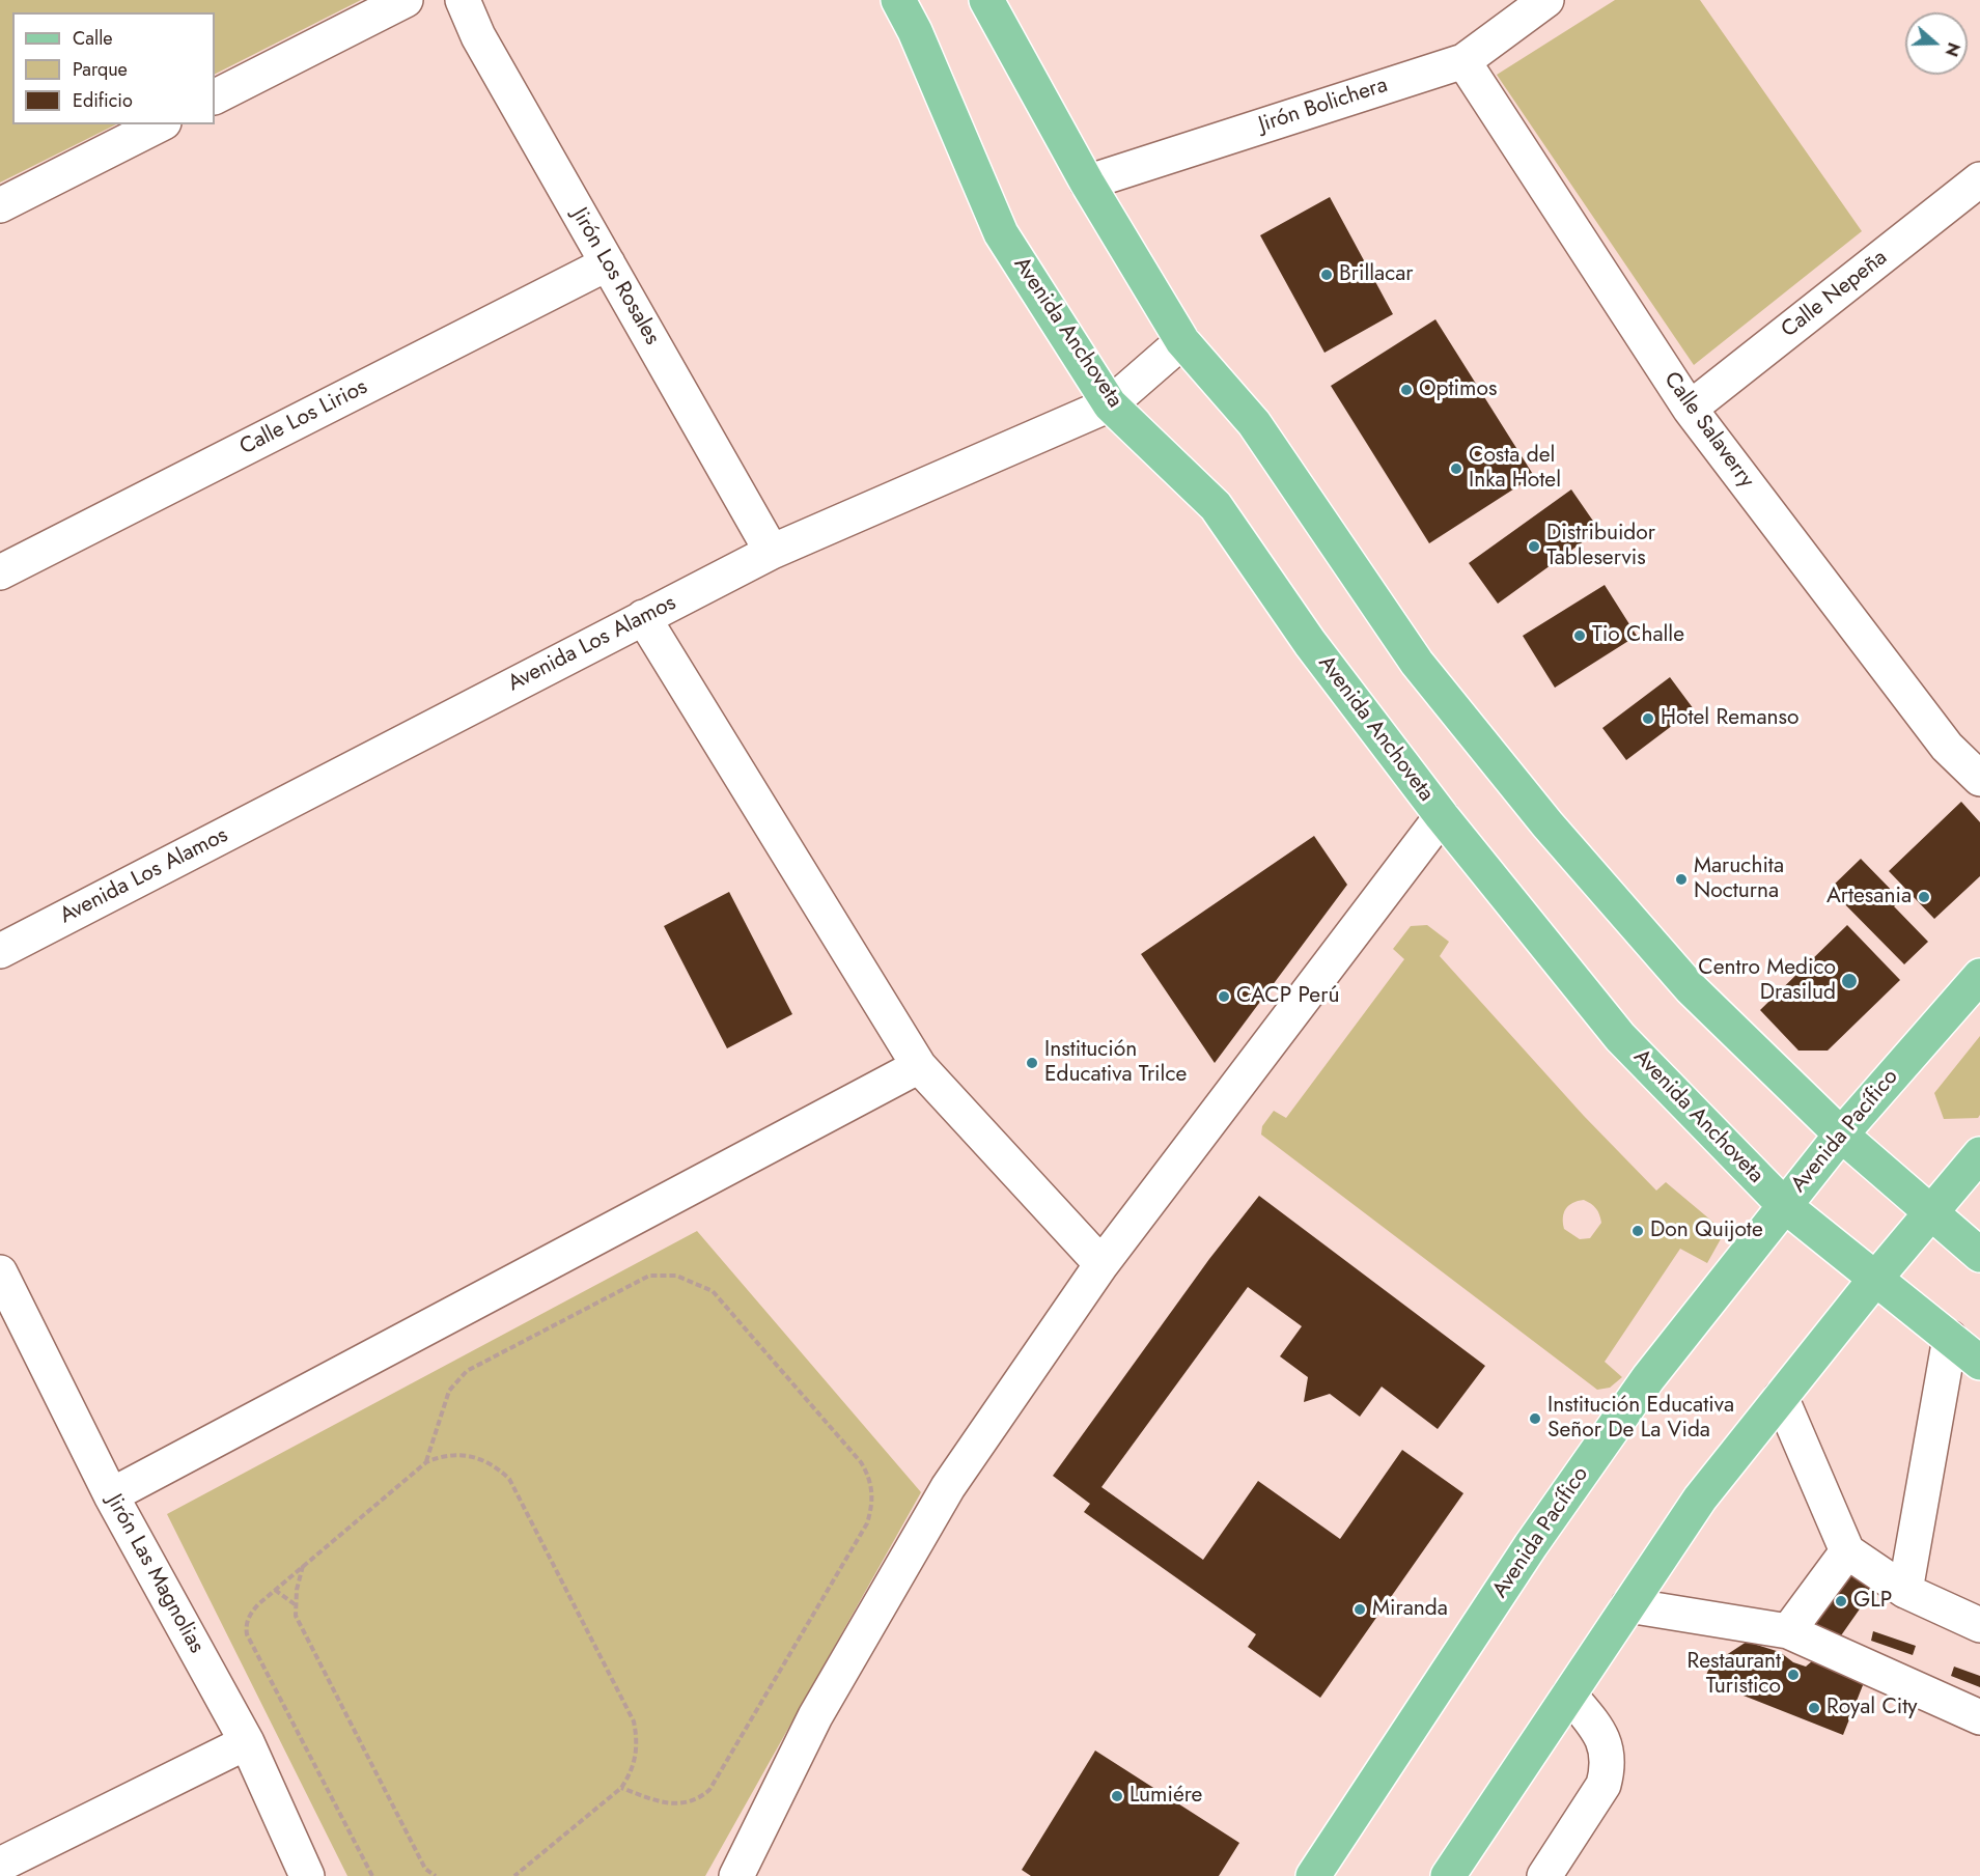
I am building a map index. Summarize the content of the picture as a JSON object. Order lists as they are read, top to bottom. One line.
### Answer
{"streets":{"main road":["Avenida Anchoveta","Avenida Pacífico"],"street":["Jirón Bolichera","Jirón Los Rosales","Calle Nepeña","Calle Los Lirios","Calle Salaverry","Avenida Los Alamos","Jirón Las Magnolias"]},"crossings":[["Jirón Bolichera","Calle Salaverry"],["Jirón Los Rosales","Calle Los Lirios"],["Jirón Los Rosales","Avenida Los Alamos"],["Calle Nepeña","Calle Salaverry"],["Avenida Anchoveta","Avenida Los Alamos"],["Avenida Anchoveta","Avenida Pacífico"]],"places":["Brillacar","Optimos","Costa del Inka Hotel","Distribuidor Tableservis","Tio Challe","Hotel Remanso","Maruchita Nocturna","Artesania","Centro Medico Drasilud","CACP Perú","Institución Educativa Trilce","Don Quijote","Institución Educativa Señor De La Vida","GLP","Miranda","Restaurant Turistico","Royal City","Lumiére"],"legend":["Calle","Parque","Edificio"],"north":"right"}
